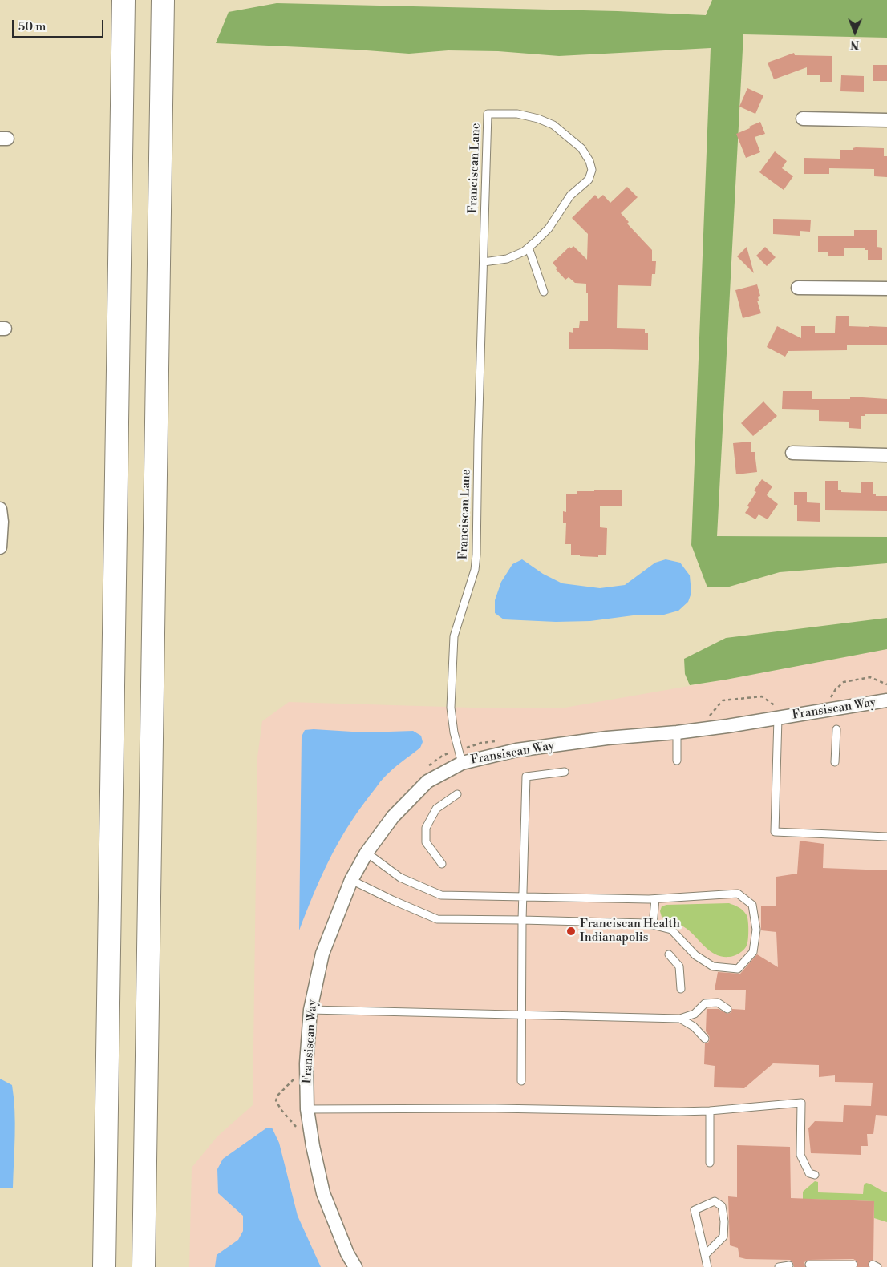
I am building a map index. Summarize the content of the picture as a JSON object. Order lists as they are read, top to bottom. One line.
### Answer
{"streets":{"street":["Fransiscan Way"],"lane":["Franciscan Lane"]},"crossings":[["Franciscan Lane","Fransiscan Way"]],"places":["Franciscan Health Indianapolis"],"scale_bar":"50 m","north":"bottom"}
